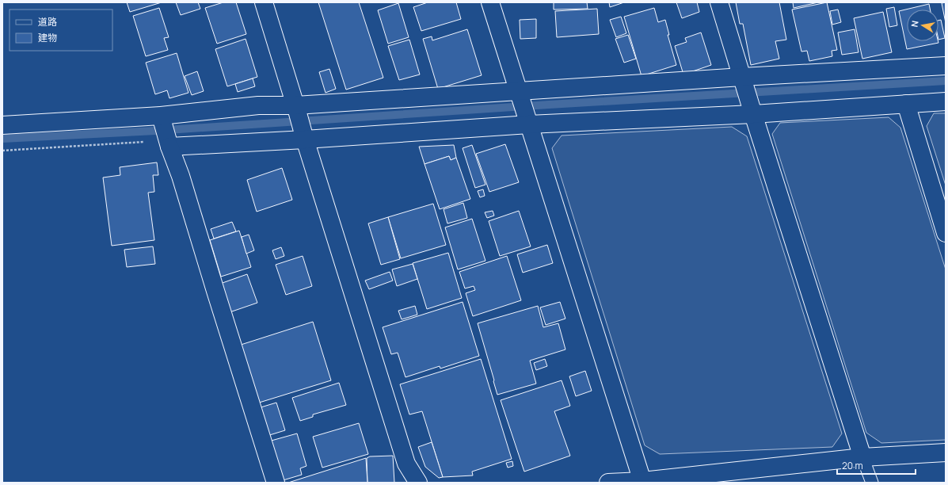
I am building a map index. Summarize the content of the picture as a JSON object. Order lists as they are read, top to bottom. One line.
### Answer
{"legend":["道路","建物"],"scale_bar":"20 m","north":"left"}
